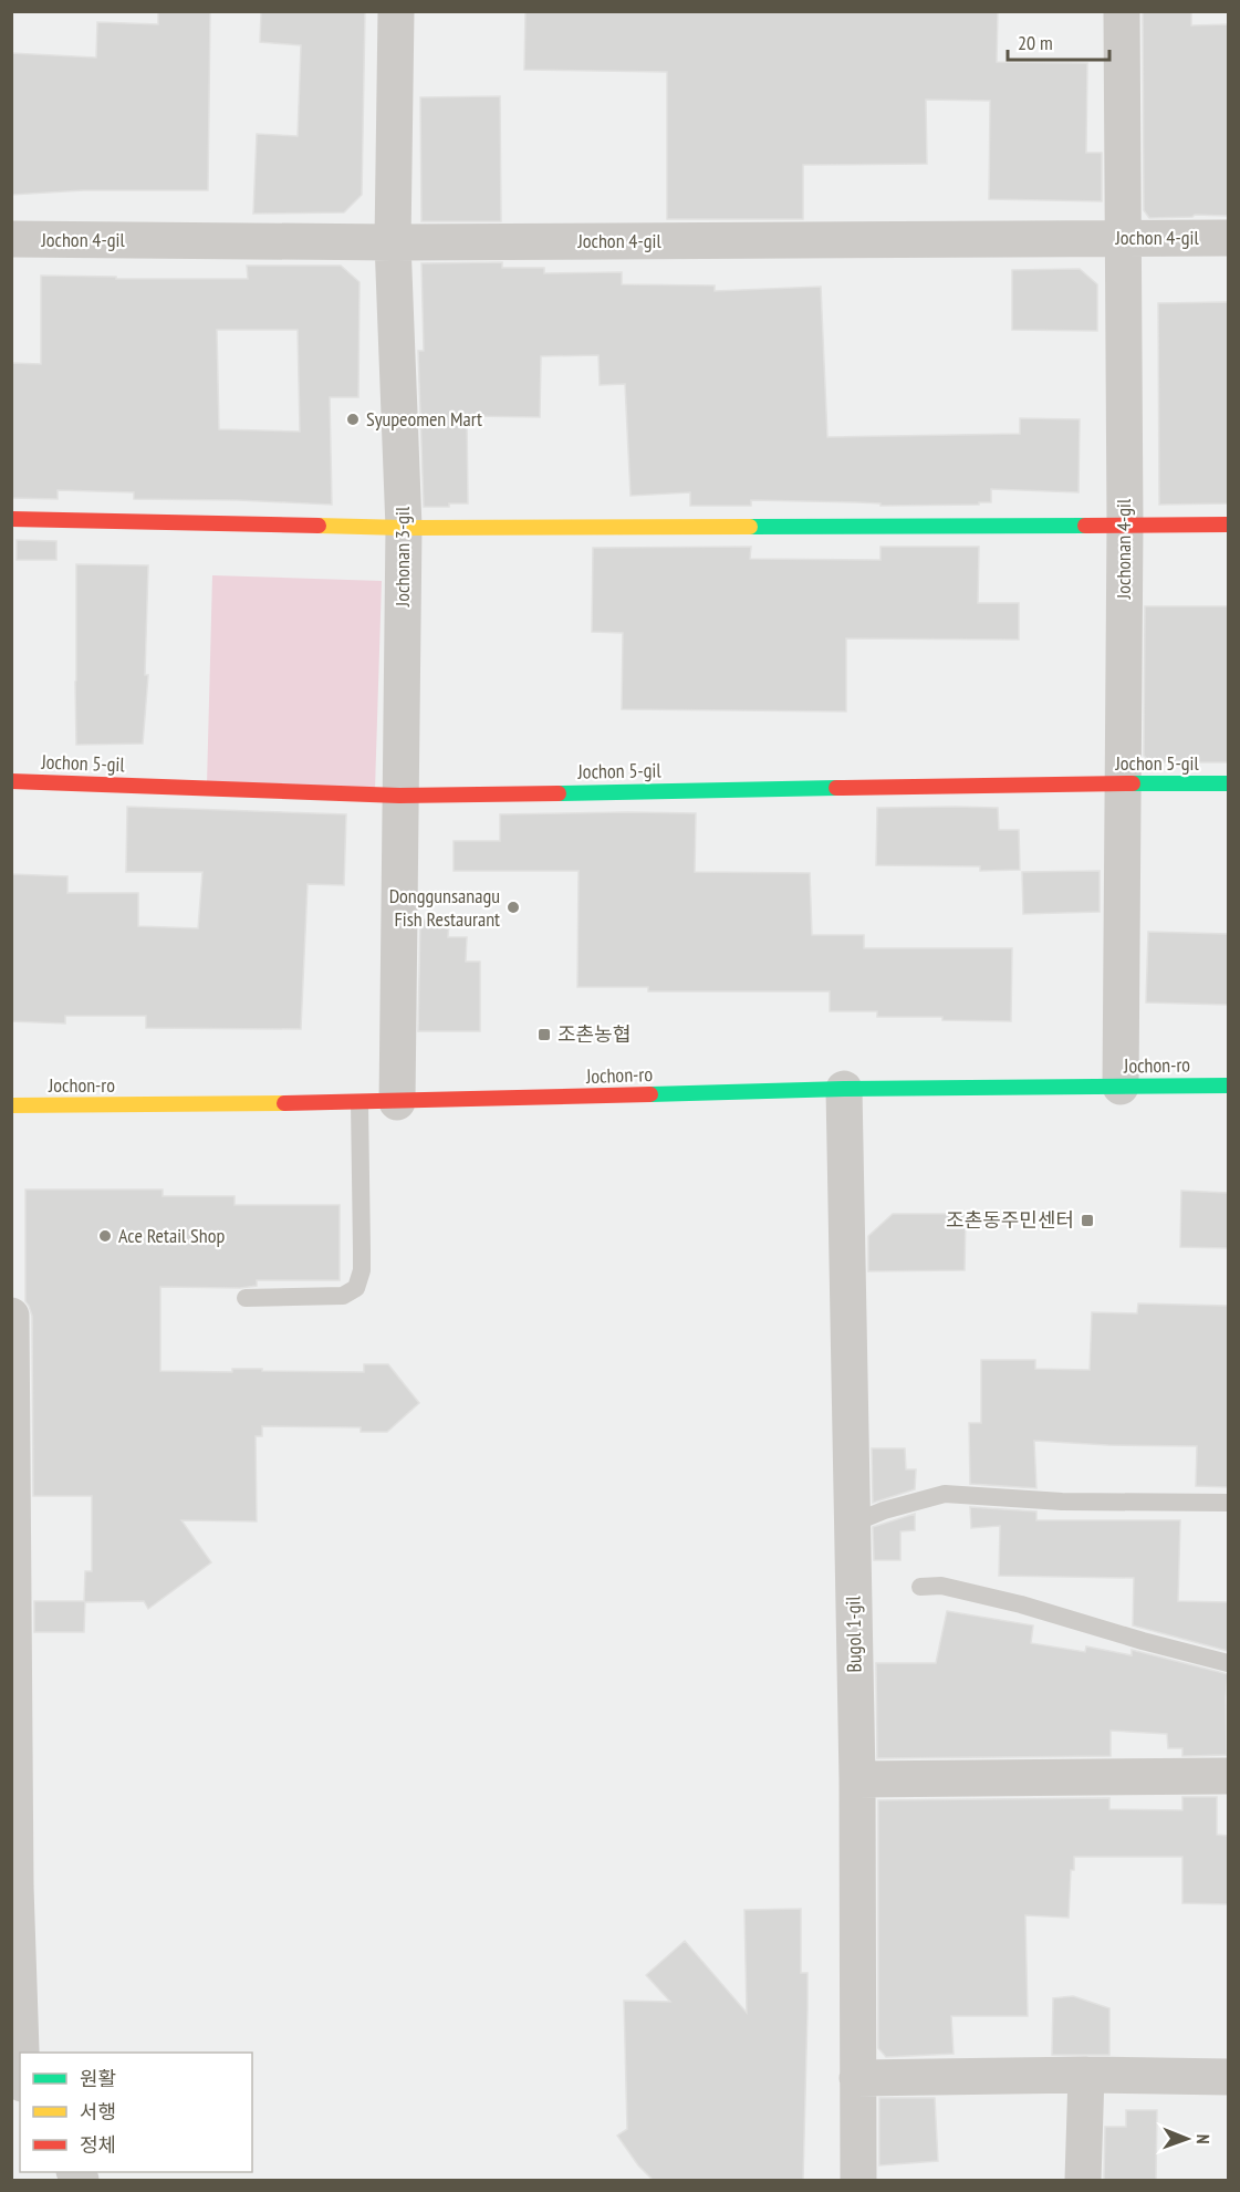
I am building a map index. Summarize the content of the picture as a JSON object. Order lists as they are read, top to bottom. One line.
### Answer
{"streets":{"street":["Jochon 4-gil","Jochonan 4-gil","Jochonan 3-gil","Jochon 5-gil","Jochon-ro","Bugol 1-gil"]},"crossings":[["Jochon 4-gil","Jochonan 4-gil"],["Jochon 4-gil","Jochonan 3-gil"],["Jochonan 4-gil","Jochon 5-gil"],["Jochonan 4-gil","Jochon-ro"],["Jochonan 3-gil","Jochon 5-gil"],["Jochonan 3-gil","Jochon-ro"],["Jochon-ro","Bugol 1-gil"]],"places":{"other":["Syupeomen Mart","Donggunsanagu Fish Restaurant","Ace Retail Shop"],"transit":["조촌농협","조촌동주민센터"]},"legend":["원활","서행","정체"],"scale_bar":"20 m","north":"right"}
